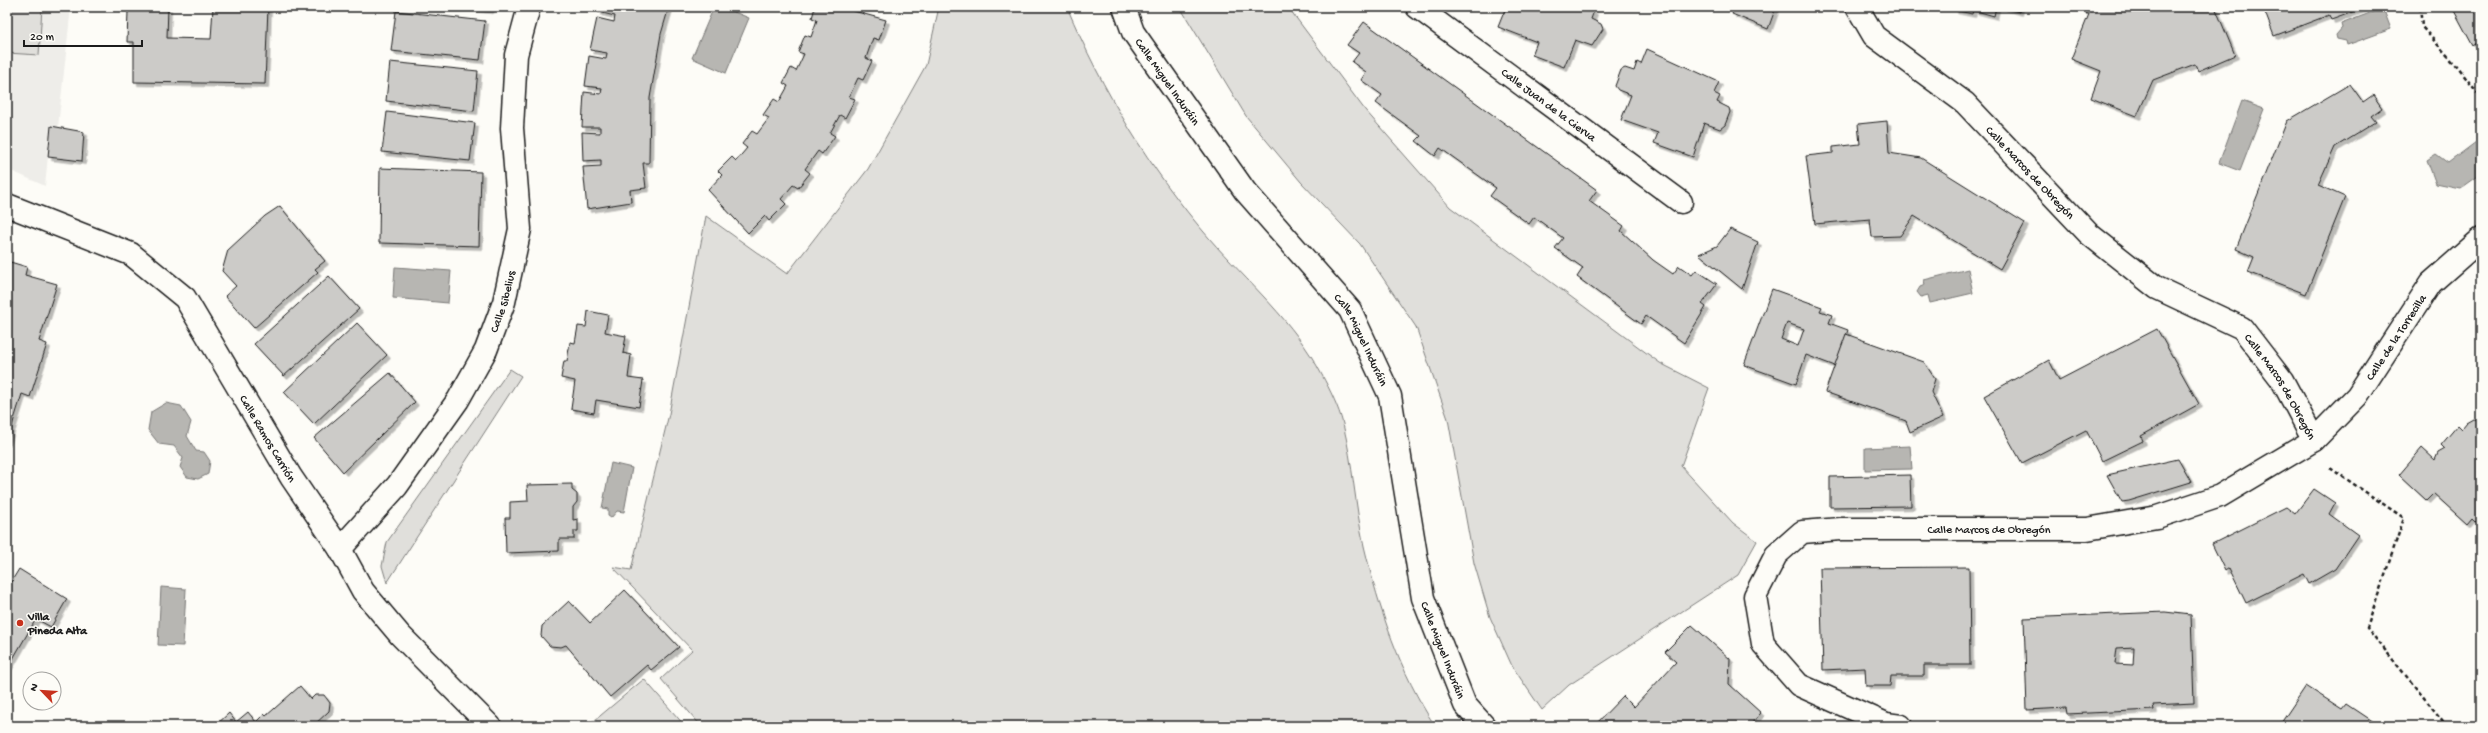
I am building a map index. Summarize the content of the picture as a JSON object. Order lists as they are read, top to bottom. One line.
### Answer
{"streets":{"street":["Calle Miguel Induráin","Calle Juan de la Cierva","Calle Marcos de Obregón","Calle Sibelius","Calle de la Torrecilla","Calle Ramos Carrión"]},"crossings":[["Calle Marcos de Obregón","Calle de la Torrecilla"],["Calle Sibelius","Calle Ramos Carrión"]],"places":["Villa Pineda Alta"],"scale_bar":"20 m","north":"top left"}
